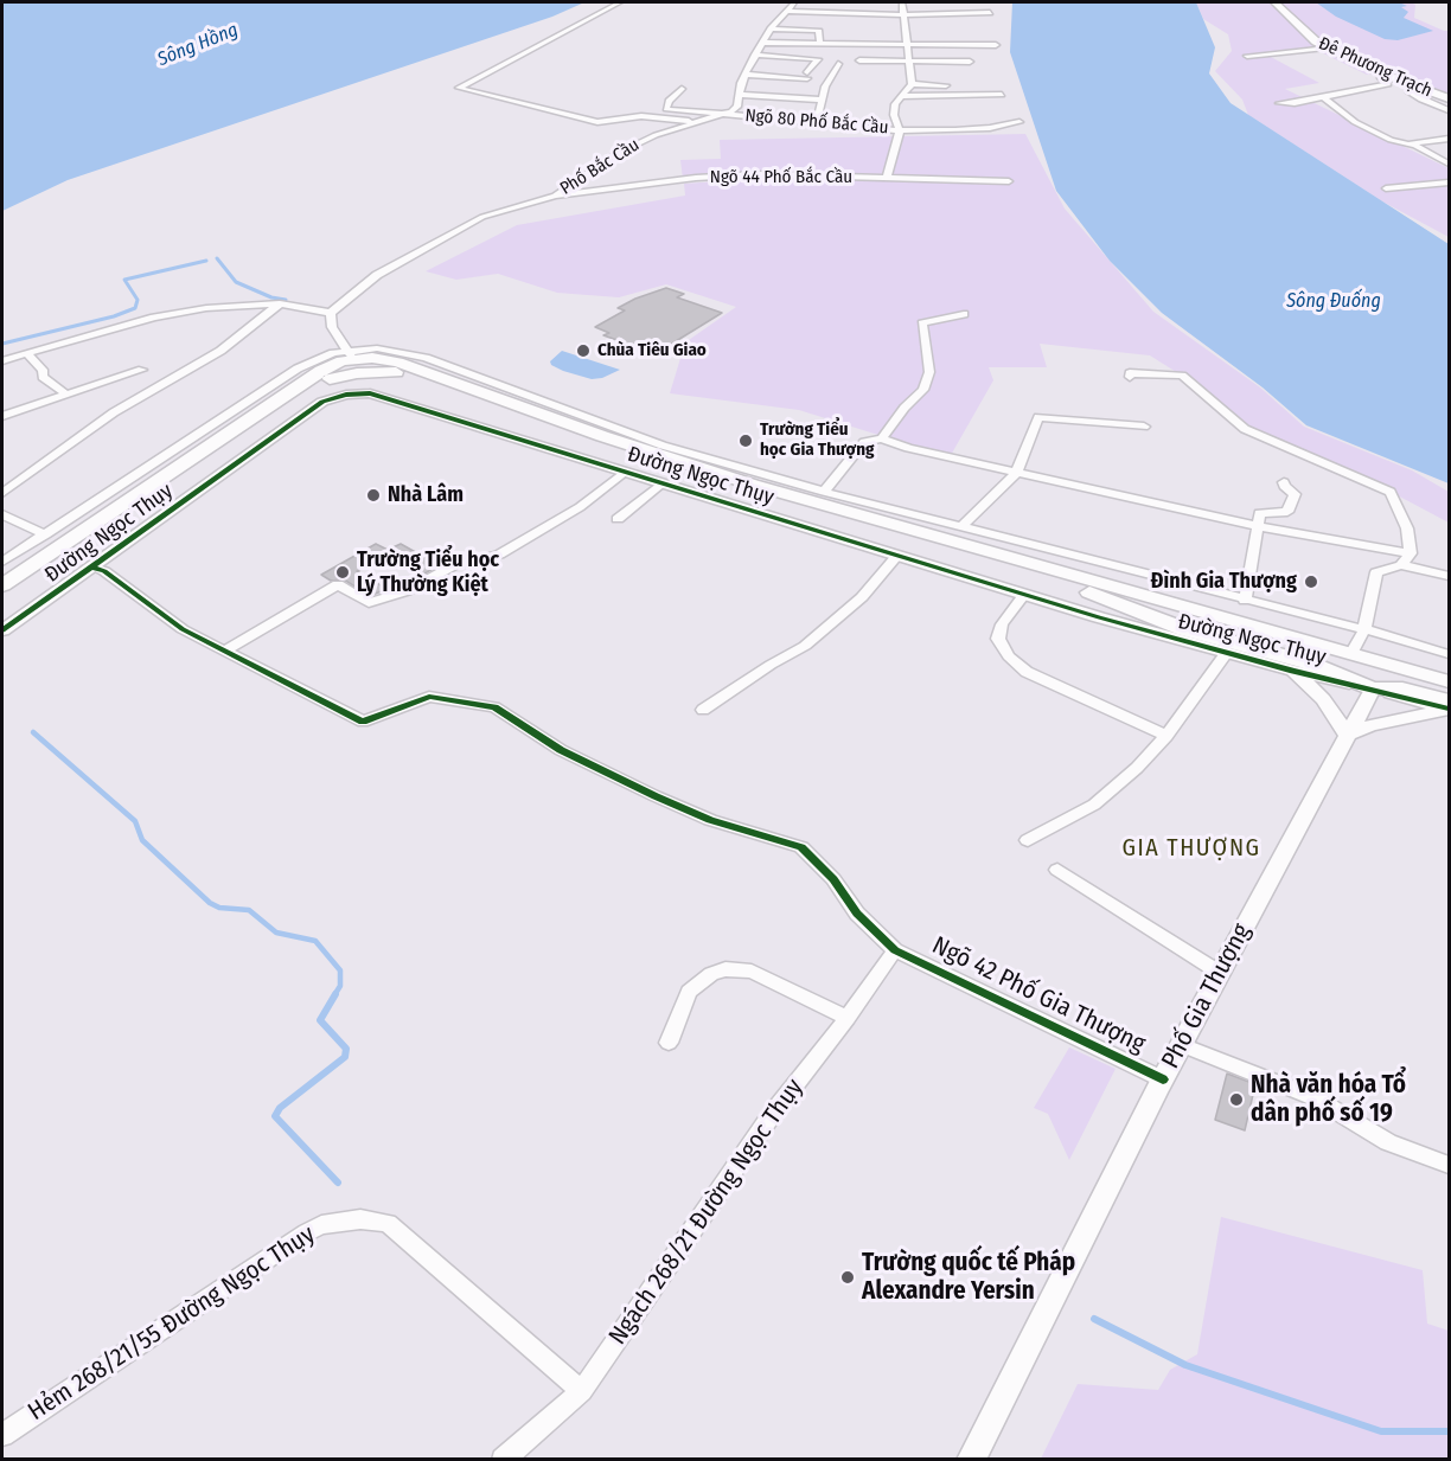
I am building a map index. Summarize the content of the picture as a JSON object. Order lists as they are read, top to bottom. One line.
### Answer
{"streets":{"main road":["Đê Phương Trạch","Đường Ngọc Thụy"],"street":["Ngõ 80 Phố Bắc Cầu","Phố Bắc Cầu","Ngõ 44 Phố Bắc Cầu","Ngõ 42 Phố Gia Thượng","Phố Gia Thượng","Ngách 268/21 Đường Ngọc Thụy","Hẻm 268/21/55 Đường Ngọc Thụy"]},"crossings":[["Ngõ 80 Phố Bắc Cầu","Phố Bắc Cầu"],["Phố Bắc Cầu","Ngõ 44 Phố Bắc Cầu"],["Đường Ngọc Thụy","Ngõ 42 Phố Gia Thượng"],["Đường Ngọc Thụy","Phố Gia Thượng"],["Ngõ 42 Phố Gia Thượng","Phố Gia Thượng"],["Ngõ 42 Phố Gia Thượng","Ngách 268/21 Đường Ngọc Thụy"],["Ngách 268/21 Đường Ngọc Thụy","Hẻm 268/21/55 Đường Ngọc Thụy"]],"districts":["GIA THƯỢNG"],"water":["Sông Hồng","Sông Đuống"],"places":["Chùa Tiêu Giao","Trường Tiểu học Gia Thượng","Nhà Lâm","Trường Tiểu học Lý Thường Kiệt","Đình Gia Thượng","Nhà văn hóa Tổ dân phố số 19","Trường quốc tế Pháp Alexandre Yersin"]}
